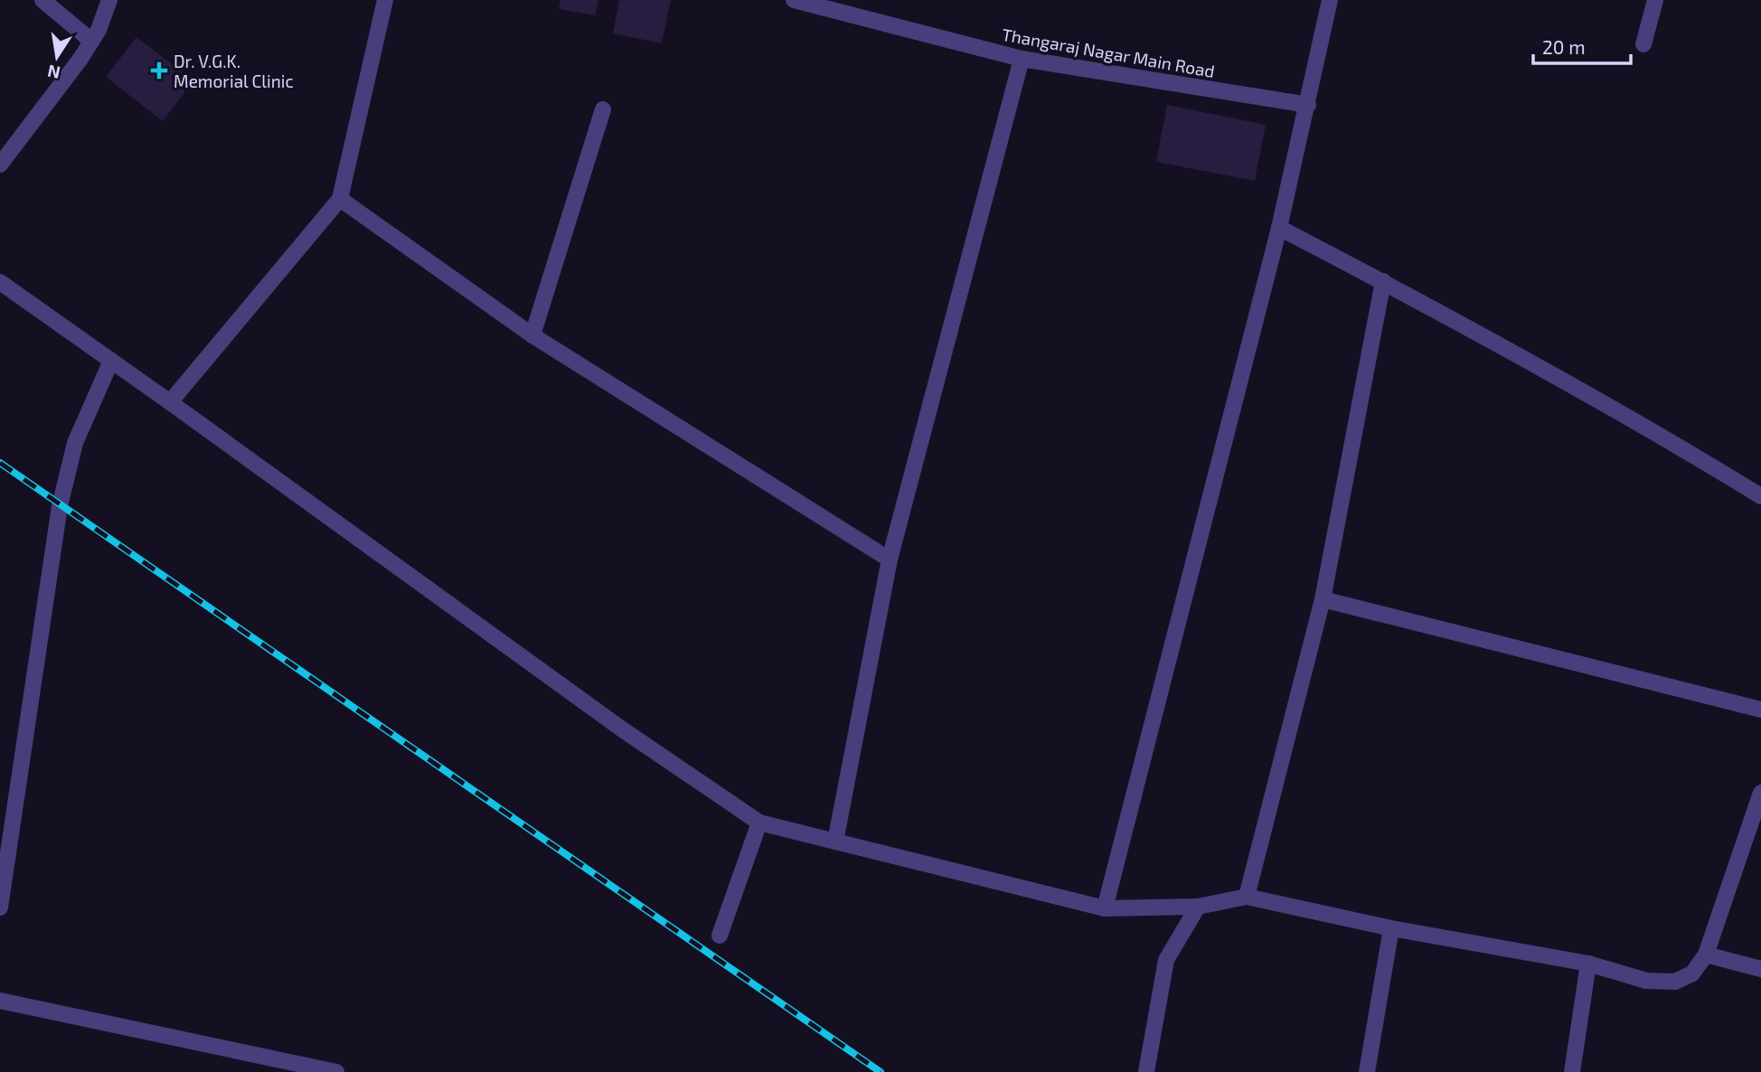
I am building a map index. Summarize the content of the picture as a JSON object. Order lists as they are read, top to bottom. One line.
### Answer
{"streets":{"street":["Thangaraj Nagar Main Road"]},"places":{"health":["Dr. V.G.K. Memorial Clinic"]},"scale_bar":"20 m","north":"bottom"}
